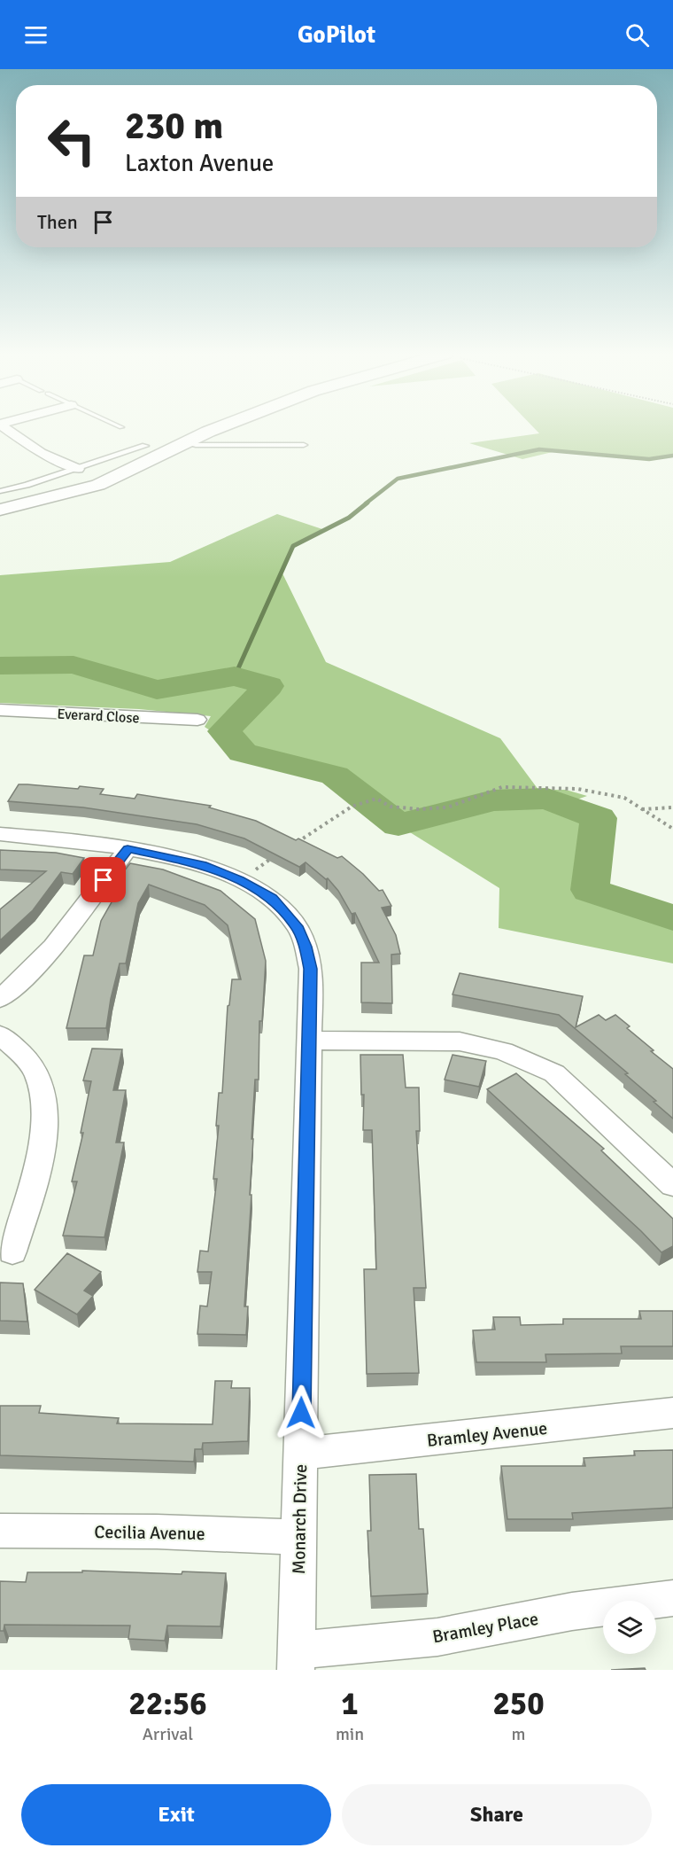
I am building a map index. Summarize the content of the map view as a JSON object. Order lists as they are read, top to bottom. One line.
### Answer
{"streets":{"street":["Everard Close","Bramley Avenue","Monarch Drive","Cecilia Avenue","Bramley Place"]},"crossings":[["Bramley Avenue","Monarch Drive"],["Monarch Drive","Cecilia Avenue"],["Monarch Drive","Bramley Place"]],"page":{"header":"GoPilot","turn":["230 m","Laxton Avenue"],"then":"Then","eta":["22:56","Arrival","1","min","250","m"],"buttons":["Exit","Share"]}}
